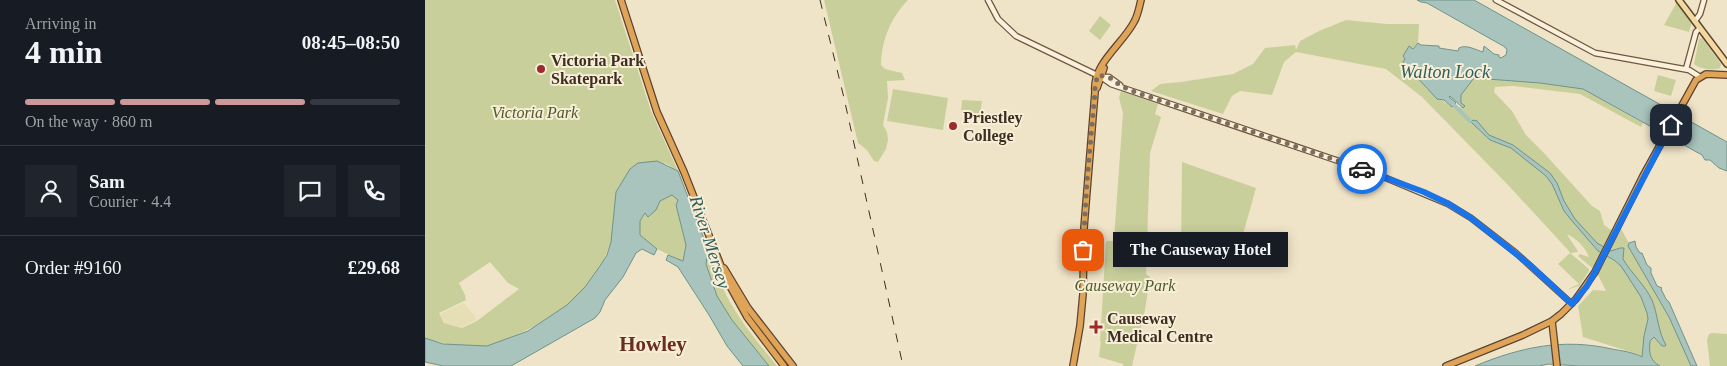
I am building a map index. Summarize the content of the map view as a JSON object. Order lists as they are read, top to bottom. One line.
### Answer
{"districts":["Howley"],"water":["Walton Lock","River Mersey"],"parks":["Victoria Park","Causeway Park"],"places":{"other":["Victoria Park Skatepark","Priestley College","The Causeway Hotel"],"health":["Causeway Medical Centre"]},"page":{"heading":["4 min","Arriving in","08:45–08:50"],"panel":["Sam","Courier · 4.4","Order #9160","£29.68"],"bar":"On the way · 860 m","bubble":"The Causeway Hotel"}}
